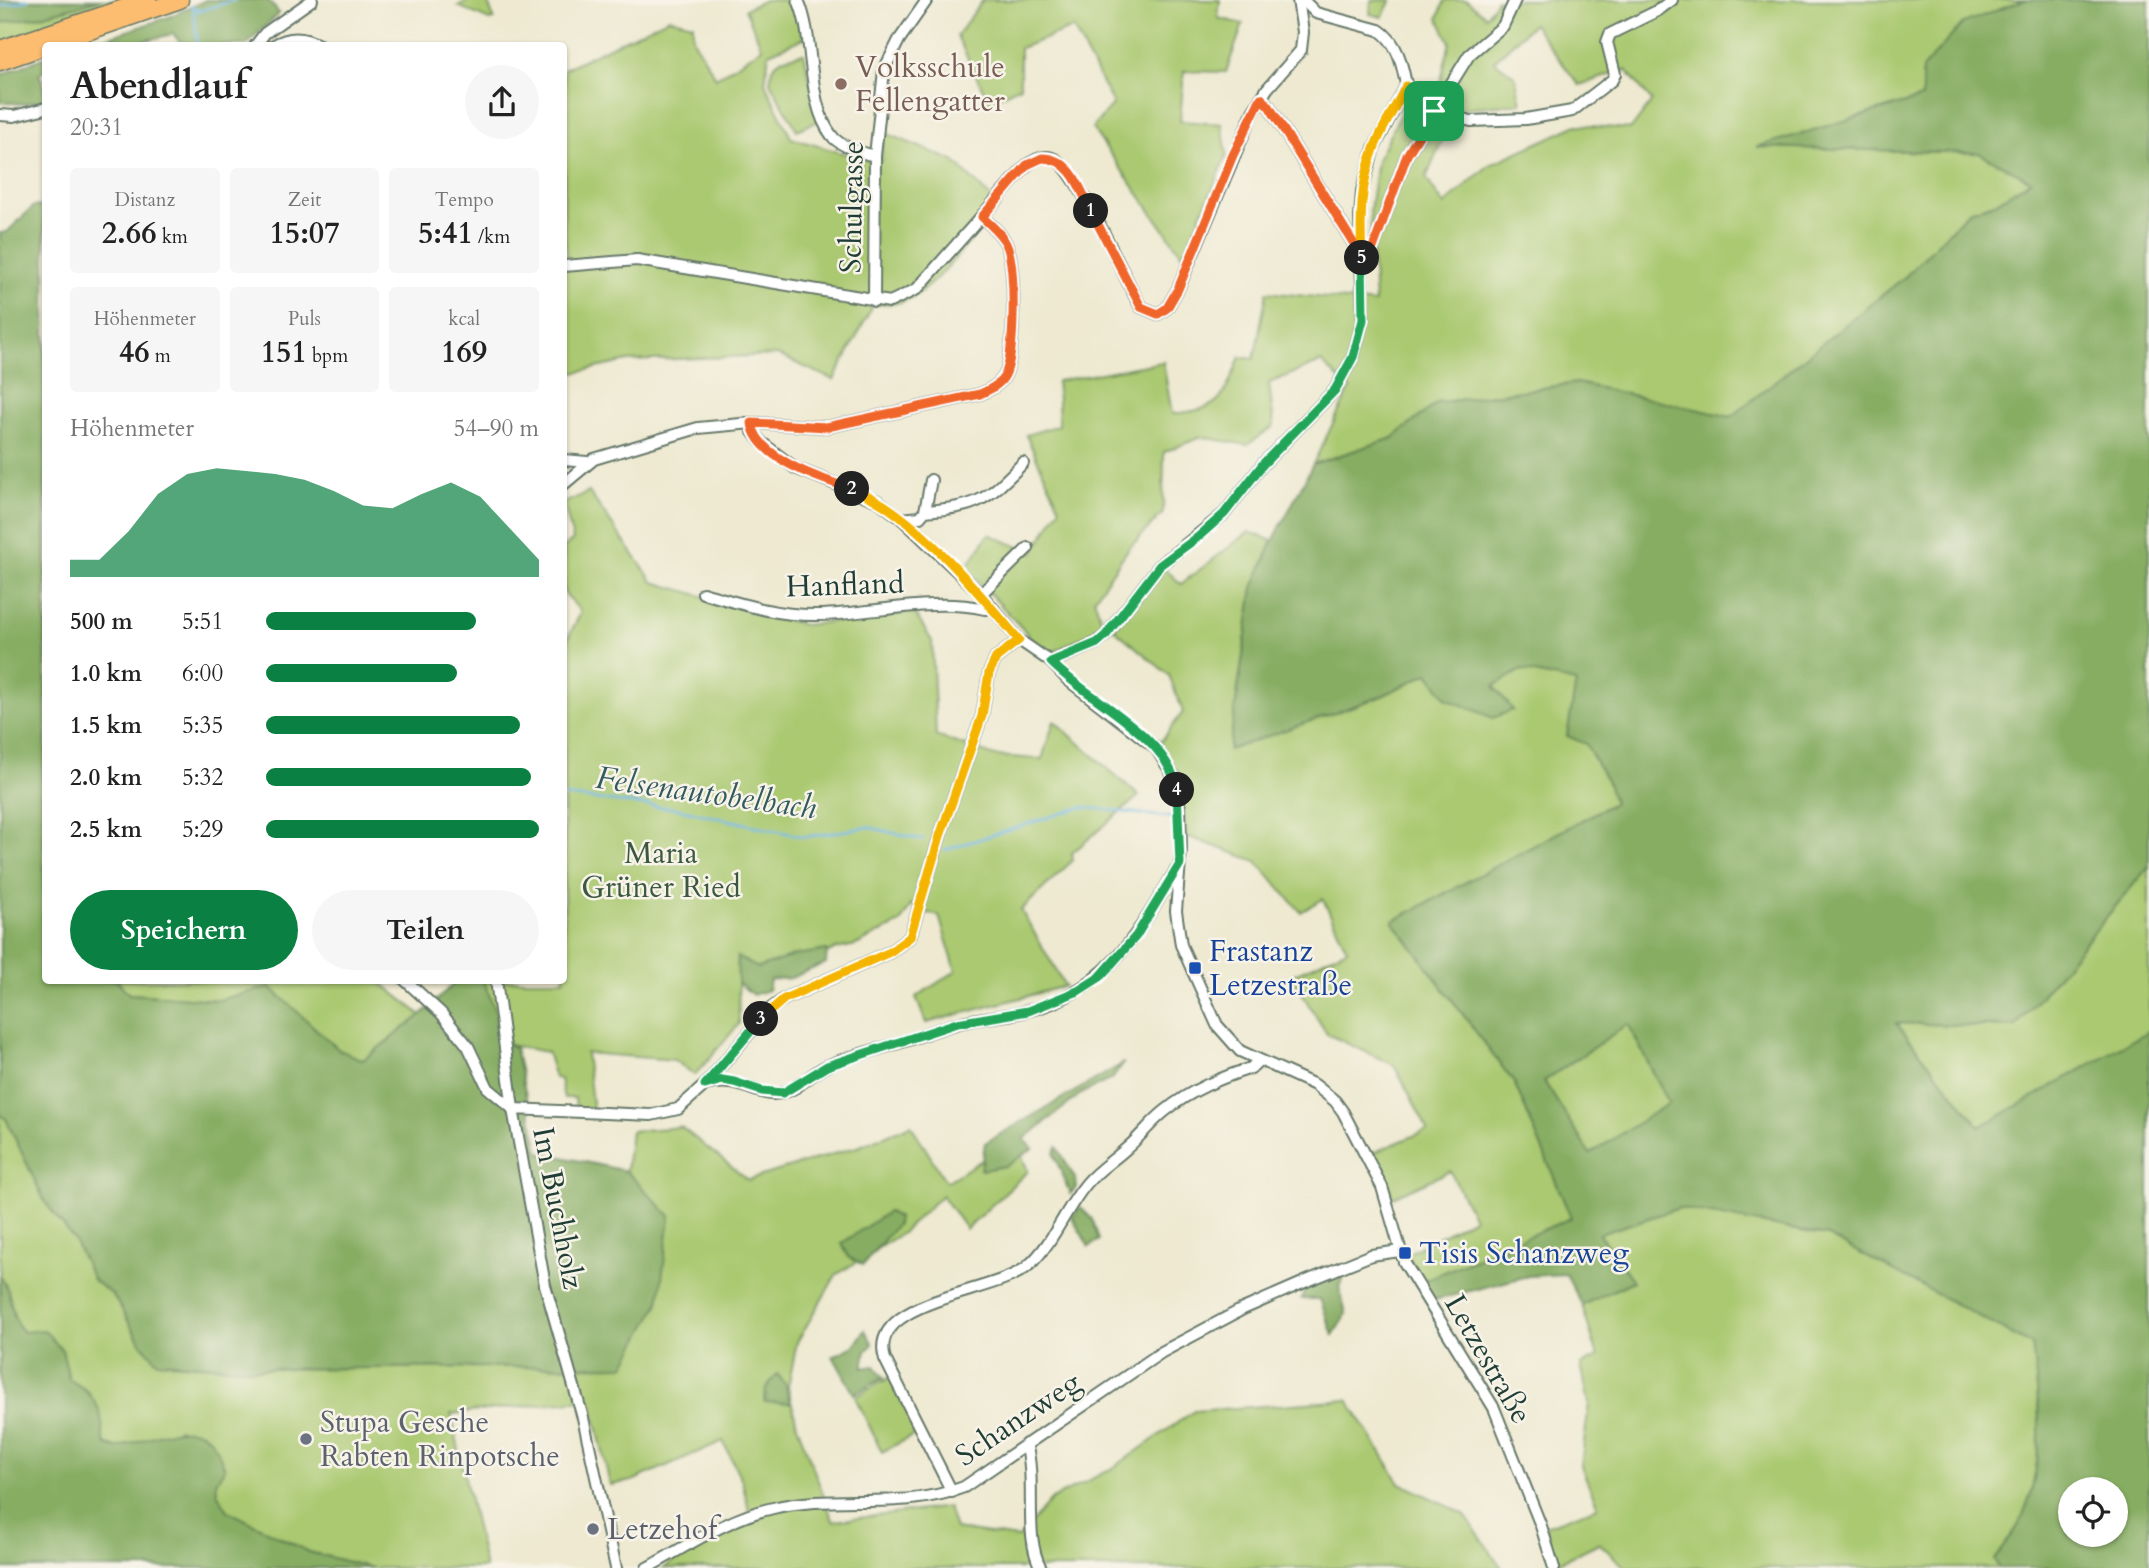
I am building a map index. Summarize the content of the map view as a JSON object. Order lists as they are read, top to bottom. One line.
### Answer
{"streets":{"street":["Schulgasse","Hanfland","Im Buchholz","Letzestraße","Schanzweg"]},"crossings":[["Hanfland","Letzestraße"],["Im Buchholz","Letzestraße"],["Letzestraße","Schanzweg"]],"water":["Felsenautobelbach"],"parks":["Maria Grüner Ried"],"places":{"other":["Volksschule Fellengatter","Stupa Gesche Rabten Rinpotsche","Letzehof"],"transit":["Frastanz Letzestraße","Tisis Schanzweg"]},"page":{"heading":["Abendlauf","20:31"],"stats":[["Distanz","2.66 km"],["Zeit","15:07"],["Tempo","5:41 /km"],["Höhenmeter","46 m"],["Puls","151 bpm"],["kcal","169"]],"pins":["1","5","2","4","3"],"chart":["Höhenmeter","54–90 m"],"list":[{"name":"500 m","note":"5:51"},{"name":"1.0 km","note":"6:00"},{"name":"1.5 km","note":"5:35"},{"name":"2.0 km","note":"5:32"},{"name":"2.5 km","note":"5:29"}],"buttons":["Speichern","Teilen"]}}
